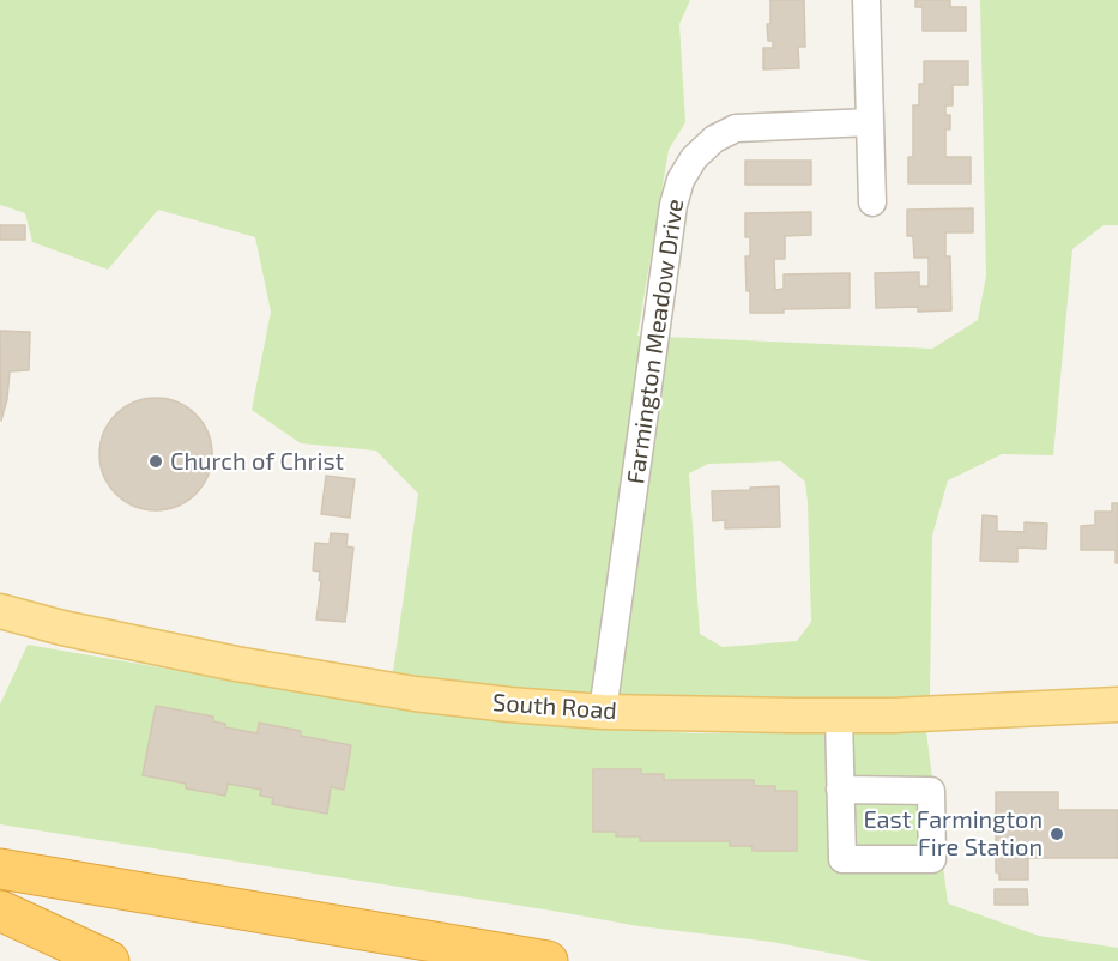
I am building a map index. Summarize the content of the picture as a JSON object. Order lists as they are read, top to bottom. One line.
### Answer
{"streets":{"main road":["South Road"],"street":["Farmington Meadow Drive"]},"crossings":[["Farmington Meadow Drive","South Road"]],"places":["Church of Christ","East Farmington Fire Station"]}
